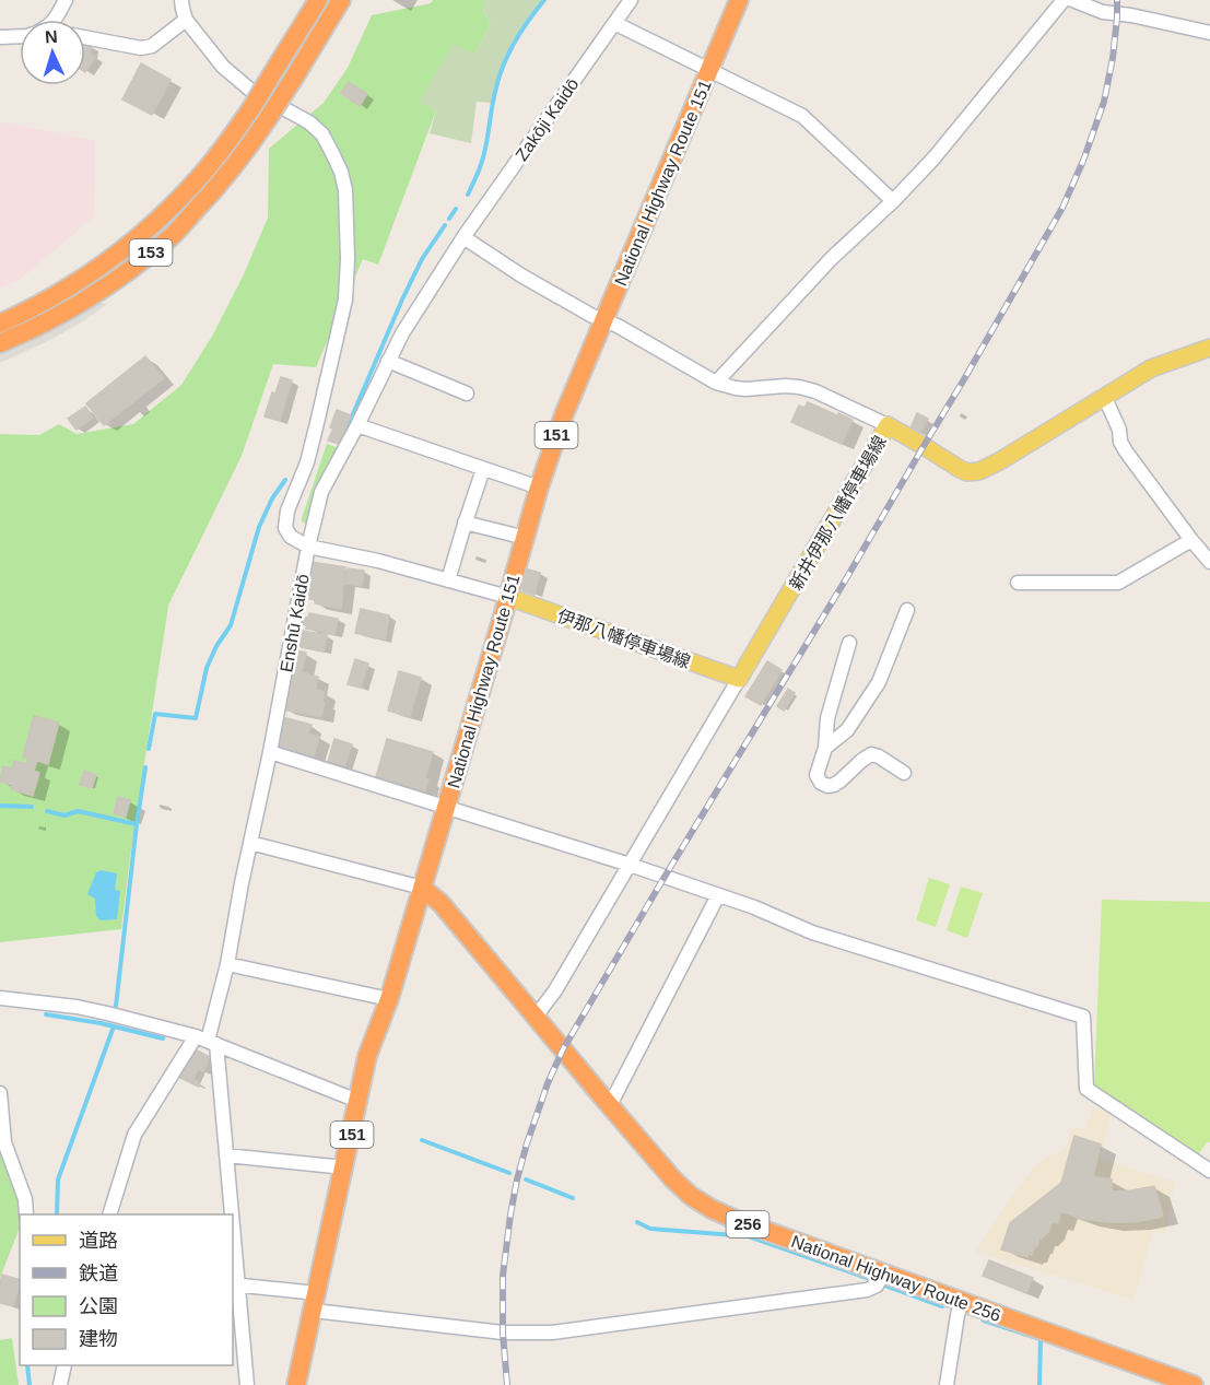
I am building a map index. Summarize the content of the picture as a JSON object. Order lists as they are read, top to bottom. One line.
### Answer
{"streets":{"highway":["National Highway Route 151","153","151","256","National Highway Route 256"],"main road":["新井伊那八幡停車場線","伊那八幡停車場線"],"street":["Zakōji Kaidō","Enshū Kaidō"]},"crossings":[["Zakōji Kaidō","Enshū Kaidō"],["National Highway Route 151","伊那八幡停車場線"],["National Highway Route 151","National Highway Route 256"],["新井伊那八幡停車場線","伊那八幡停車場線"]],"legend":["道路","鉄道","公園","建物"],"north":"top"}
